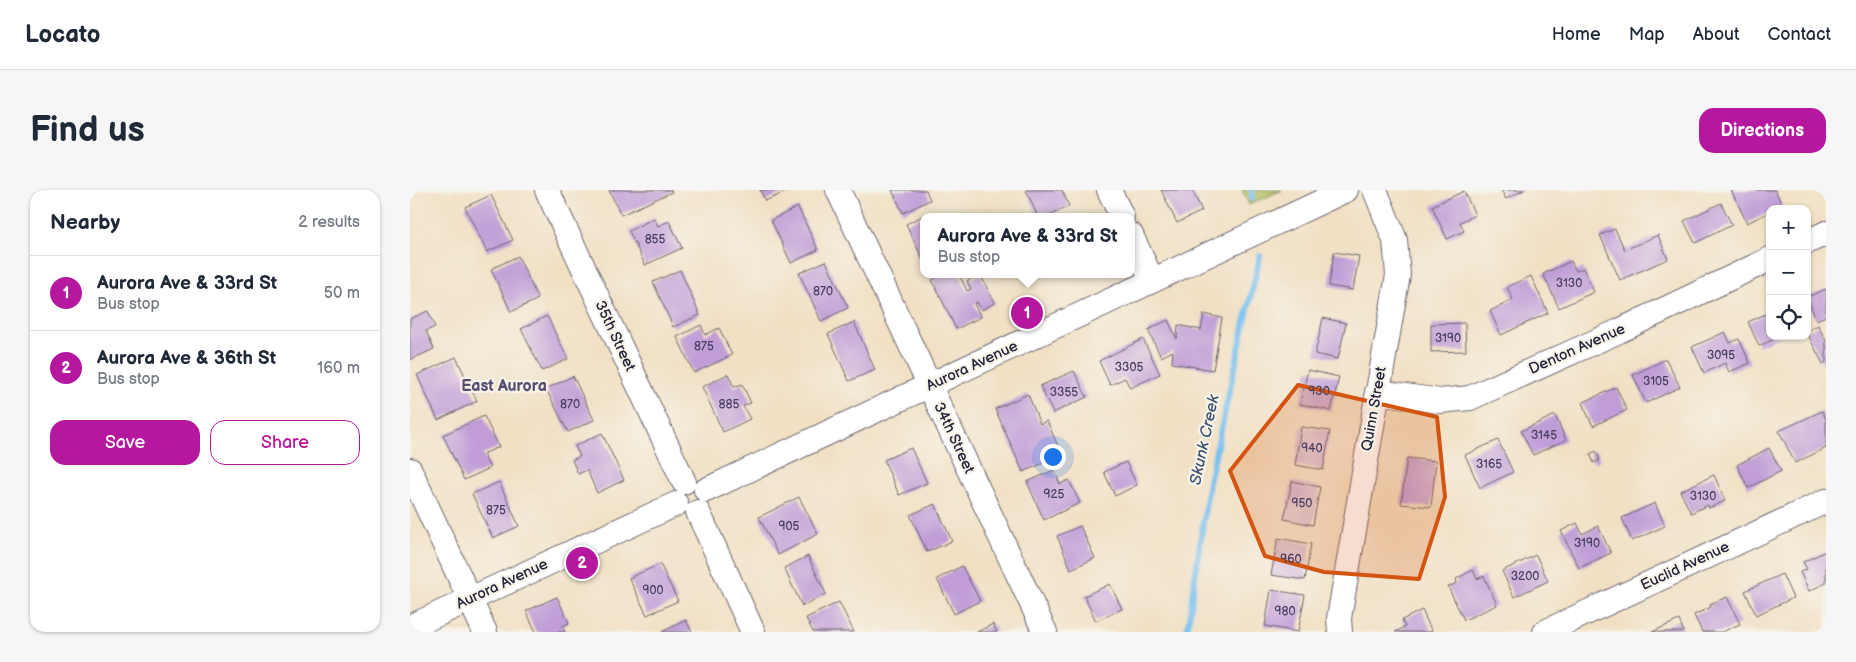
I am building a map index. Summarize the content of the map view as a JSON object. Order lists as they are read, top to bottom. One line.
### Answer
{"streets":{"street":["35th Street","Denton Avenue","Aurora Avenue","Quinn Street","34th Street","Euclid Avenue"]},"crossings":[["35th Street","Aurora Avenue"],["Denton Avenue","Quinn Street"],["Aurora Avenue","34th Street"]],"districts":["East Aurora"],"water":["Skunk Creek"],"house_numbers":["855","3130","870","3190","875","3095","3305","3105","930","3355","870","885","3145","940","3165","925","3130","950","875","905","3190","960","3200","900","980"],"page":{"header":"Locato","nav":["Home","Map","About","Contact"],"buttons":["Directions",["Save","Share"]],"title":"Find us","heading":["Nearby","2 results"],"map_buttons":["+","−"],"popup":["Aurora Ave & 33rd St","Bus stop"],"list":[{"mark":"1","name":"Aurora Ave & 33rd St","note":"Bus stop","value":"50 m"},{"mark":"2","name":"Aurora Ave & 36th St","note":"Bus stop","value":"160 m"}],"pins":["1","2"]}}
